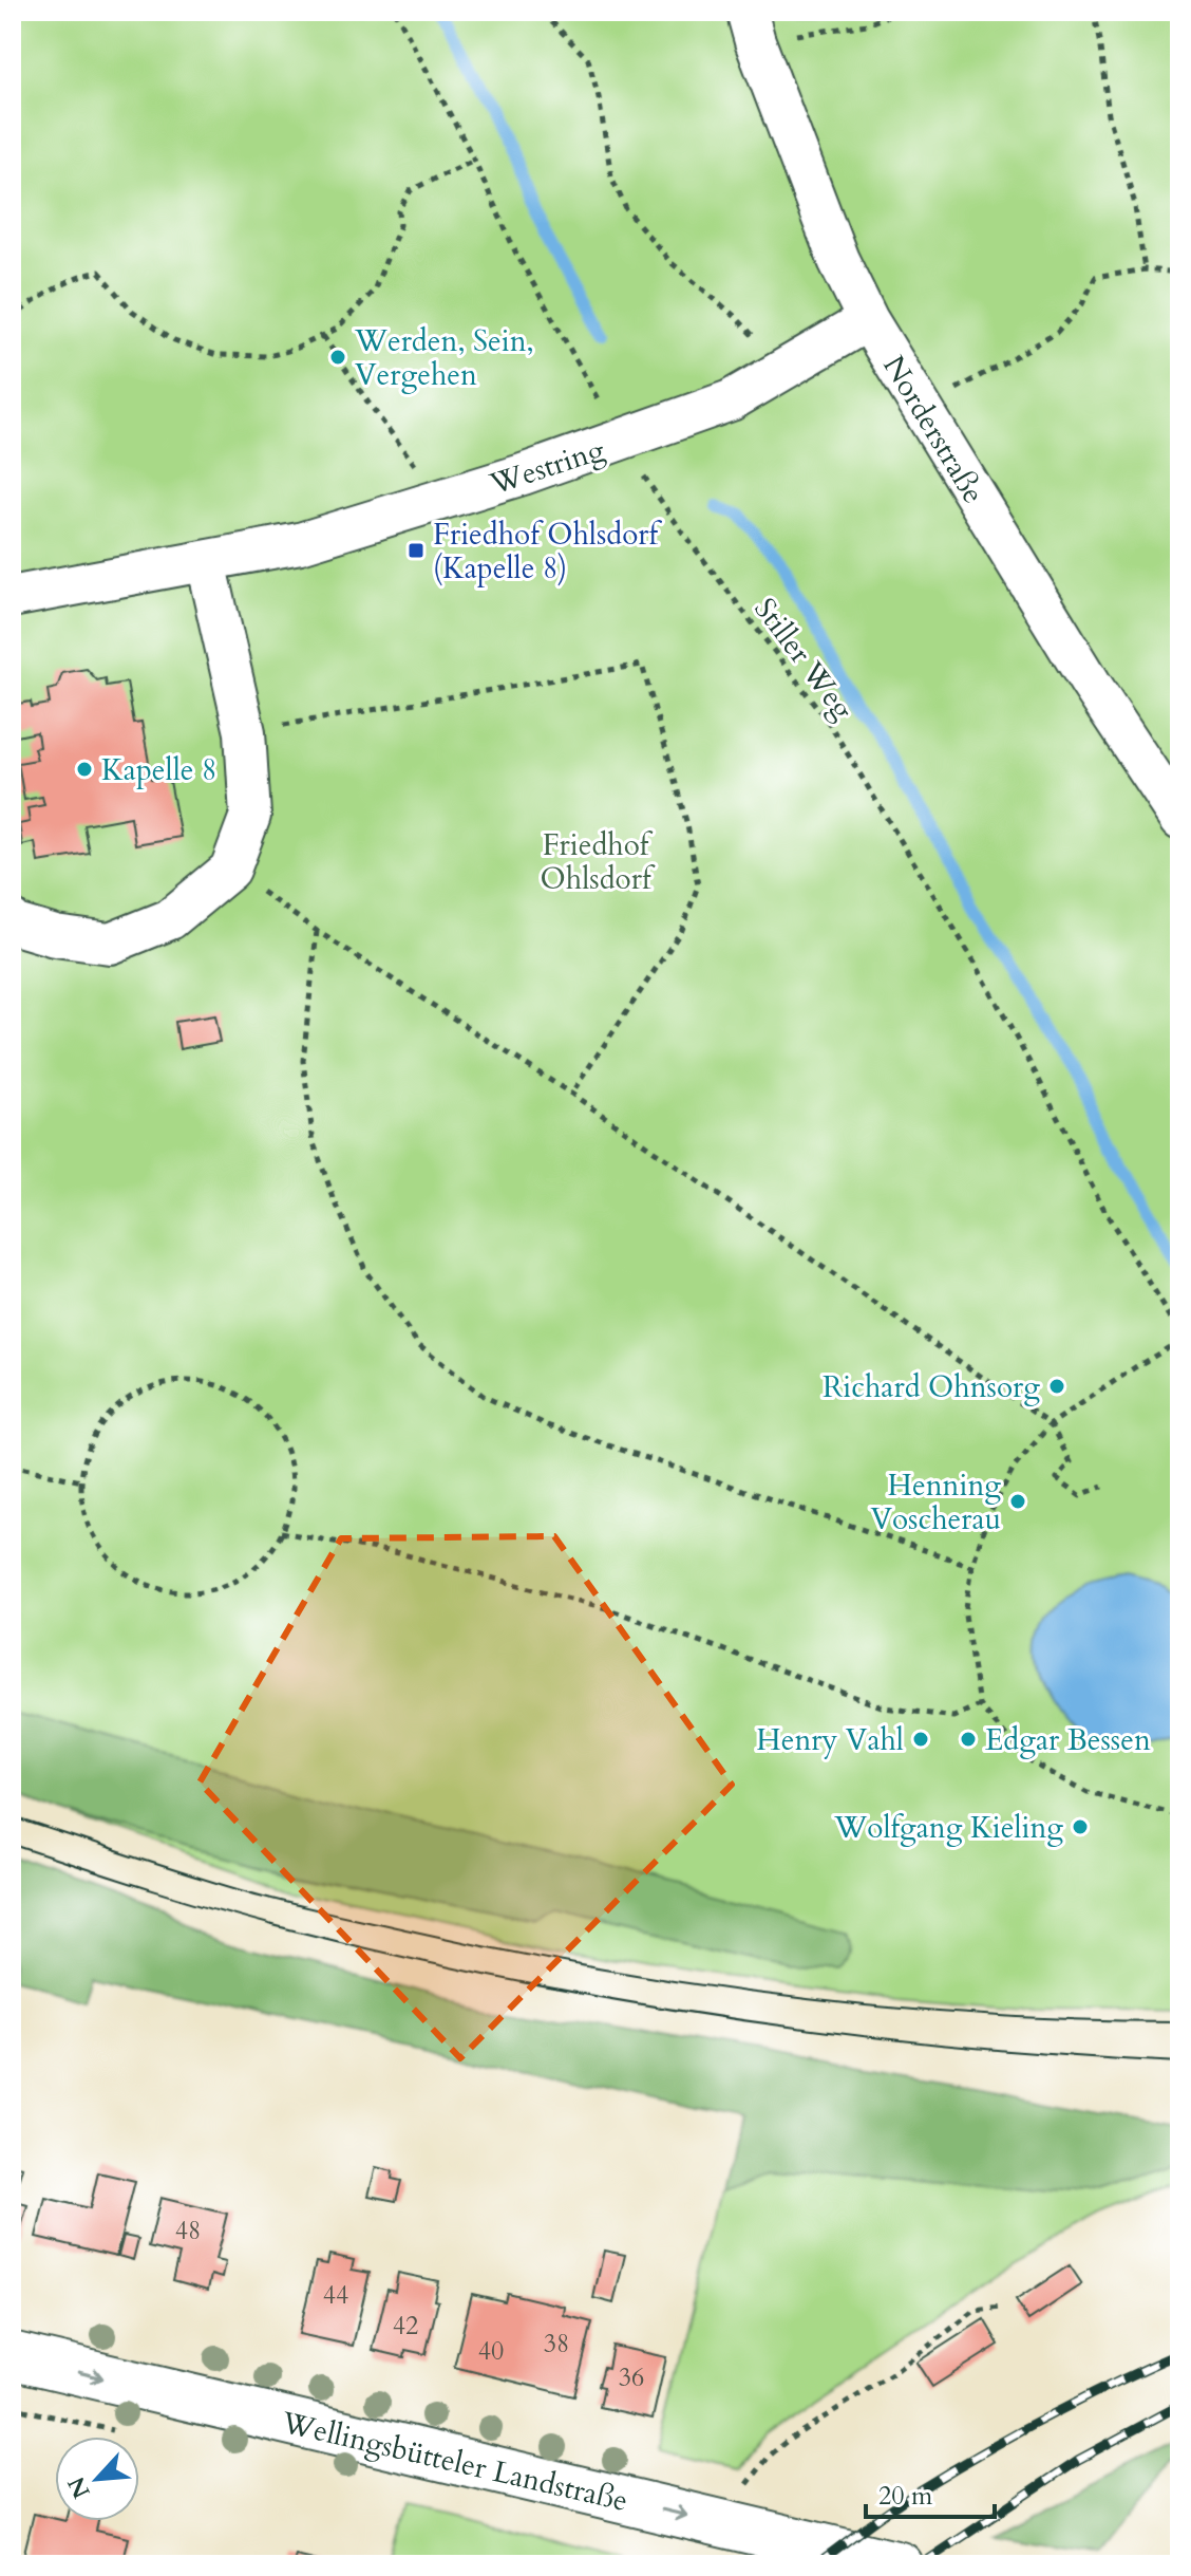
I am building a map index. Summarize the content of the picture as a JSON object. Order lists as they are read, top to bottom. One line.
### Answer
{"streets":{"main road":["Wellingsbütteler Landstraße"],"street":["Norderstraße","Westring"],"path":["Stiller Weg"]},"crossings":[["Norderstraße","Westring"],["Westring","Stiller Weg"]],"one_way":["Wellingsbütteler Landstraße"],"parks":["Friedhof Ohlsdorf"],"places":{"other":["Werden, Sein, Vergehen","Kapelle 8","Richard Ohnsorg","Henning Voscherau","Henry Vahl","Edgar Bessen","Wolfgang Kieling"],"transit":["Friedhof Ohlsdorf (Kapelle 8)"]},"house_numbers":["48","44","42","38","40","36"],"scale_bar":"20 m","north":"bottom left"}
